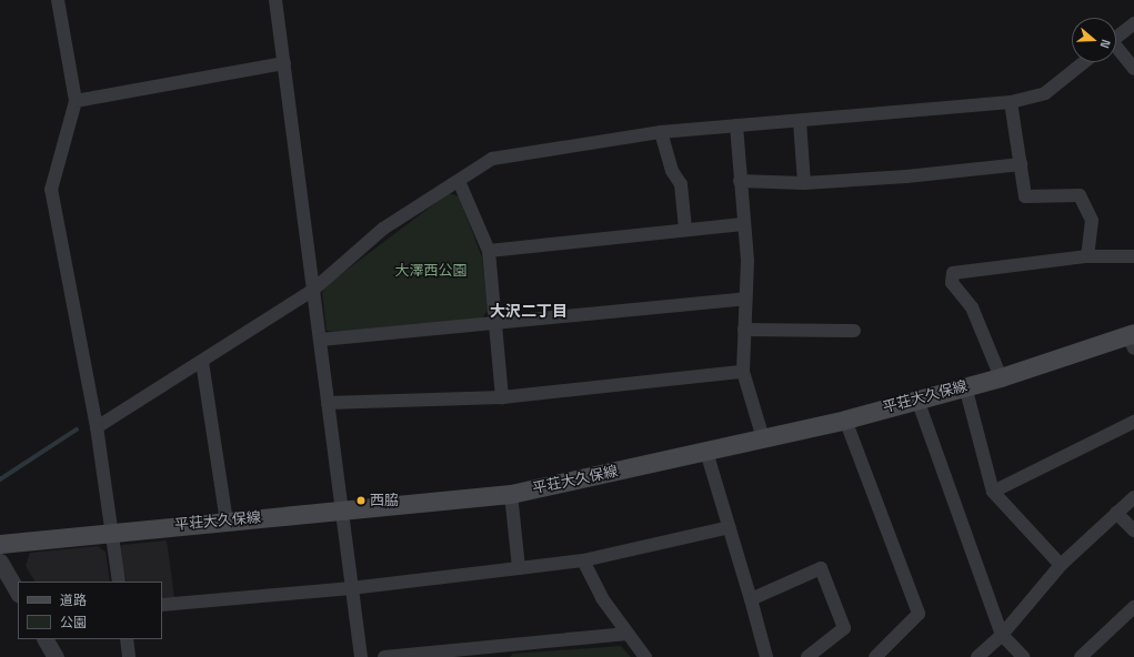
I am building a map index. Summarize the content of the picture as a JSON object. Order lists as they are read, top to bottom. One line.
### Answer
{"streets":{"main road":["平荘大久保線"]},"districts":["大沢二丁目"],"parks":["大澤西公園"],"places":["西脇"],"legend":["道路","公園"],"north":"right"}
